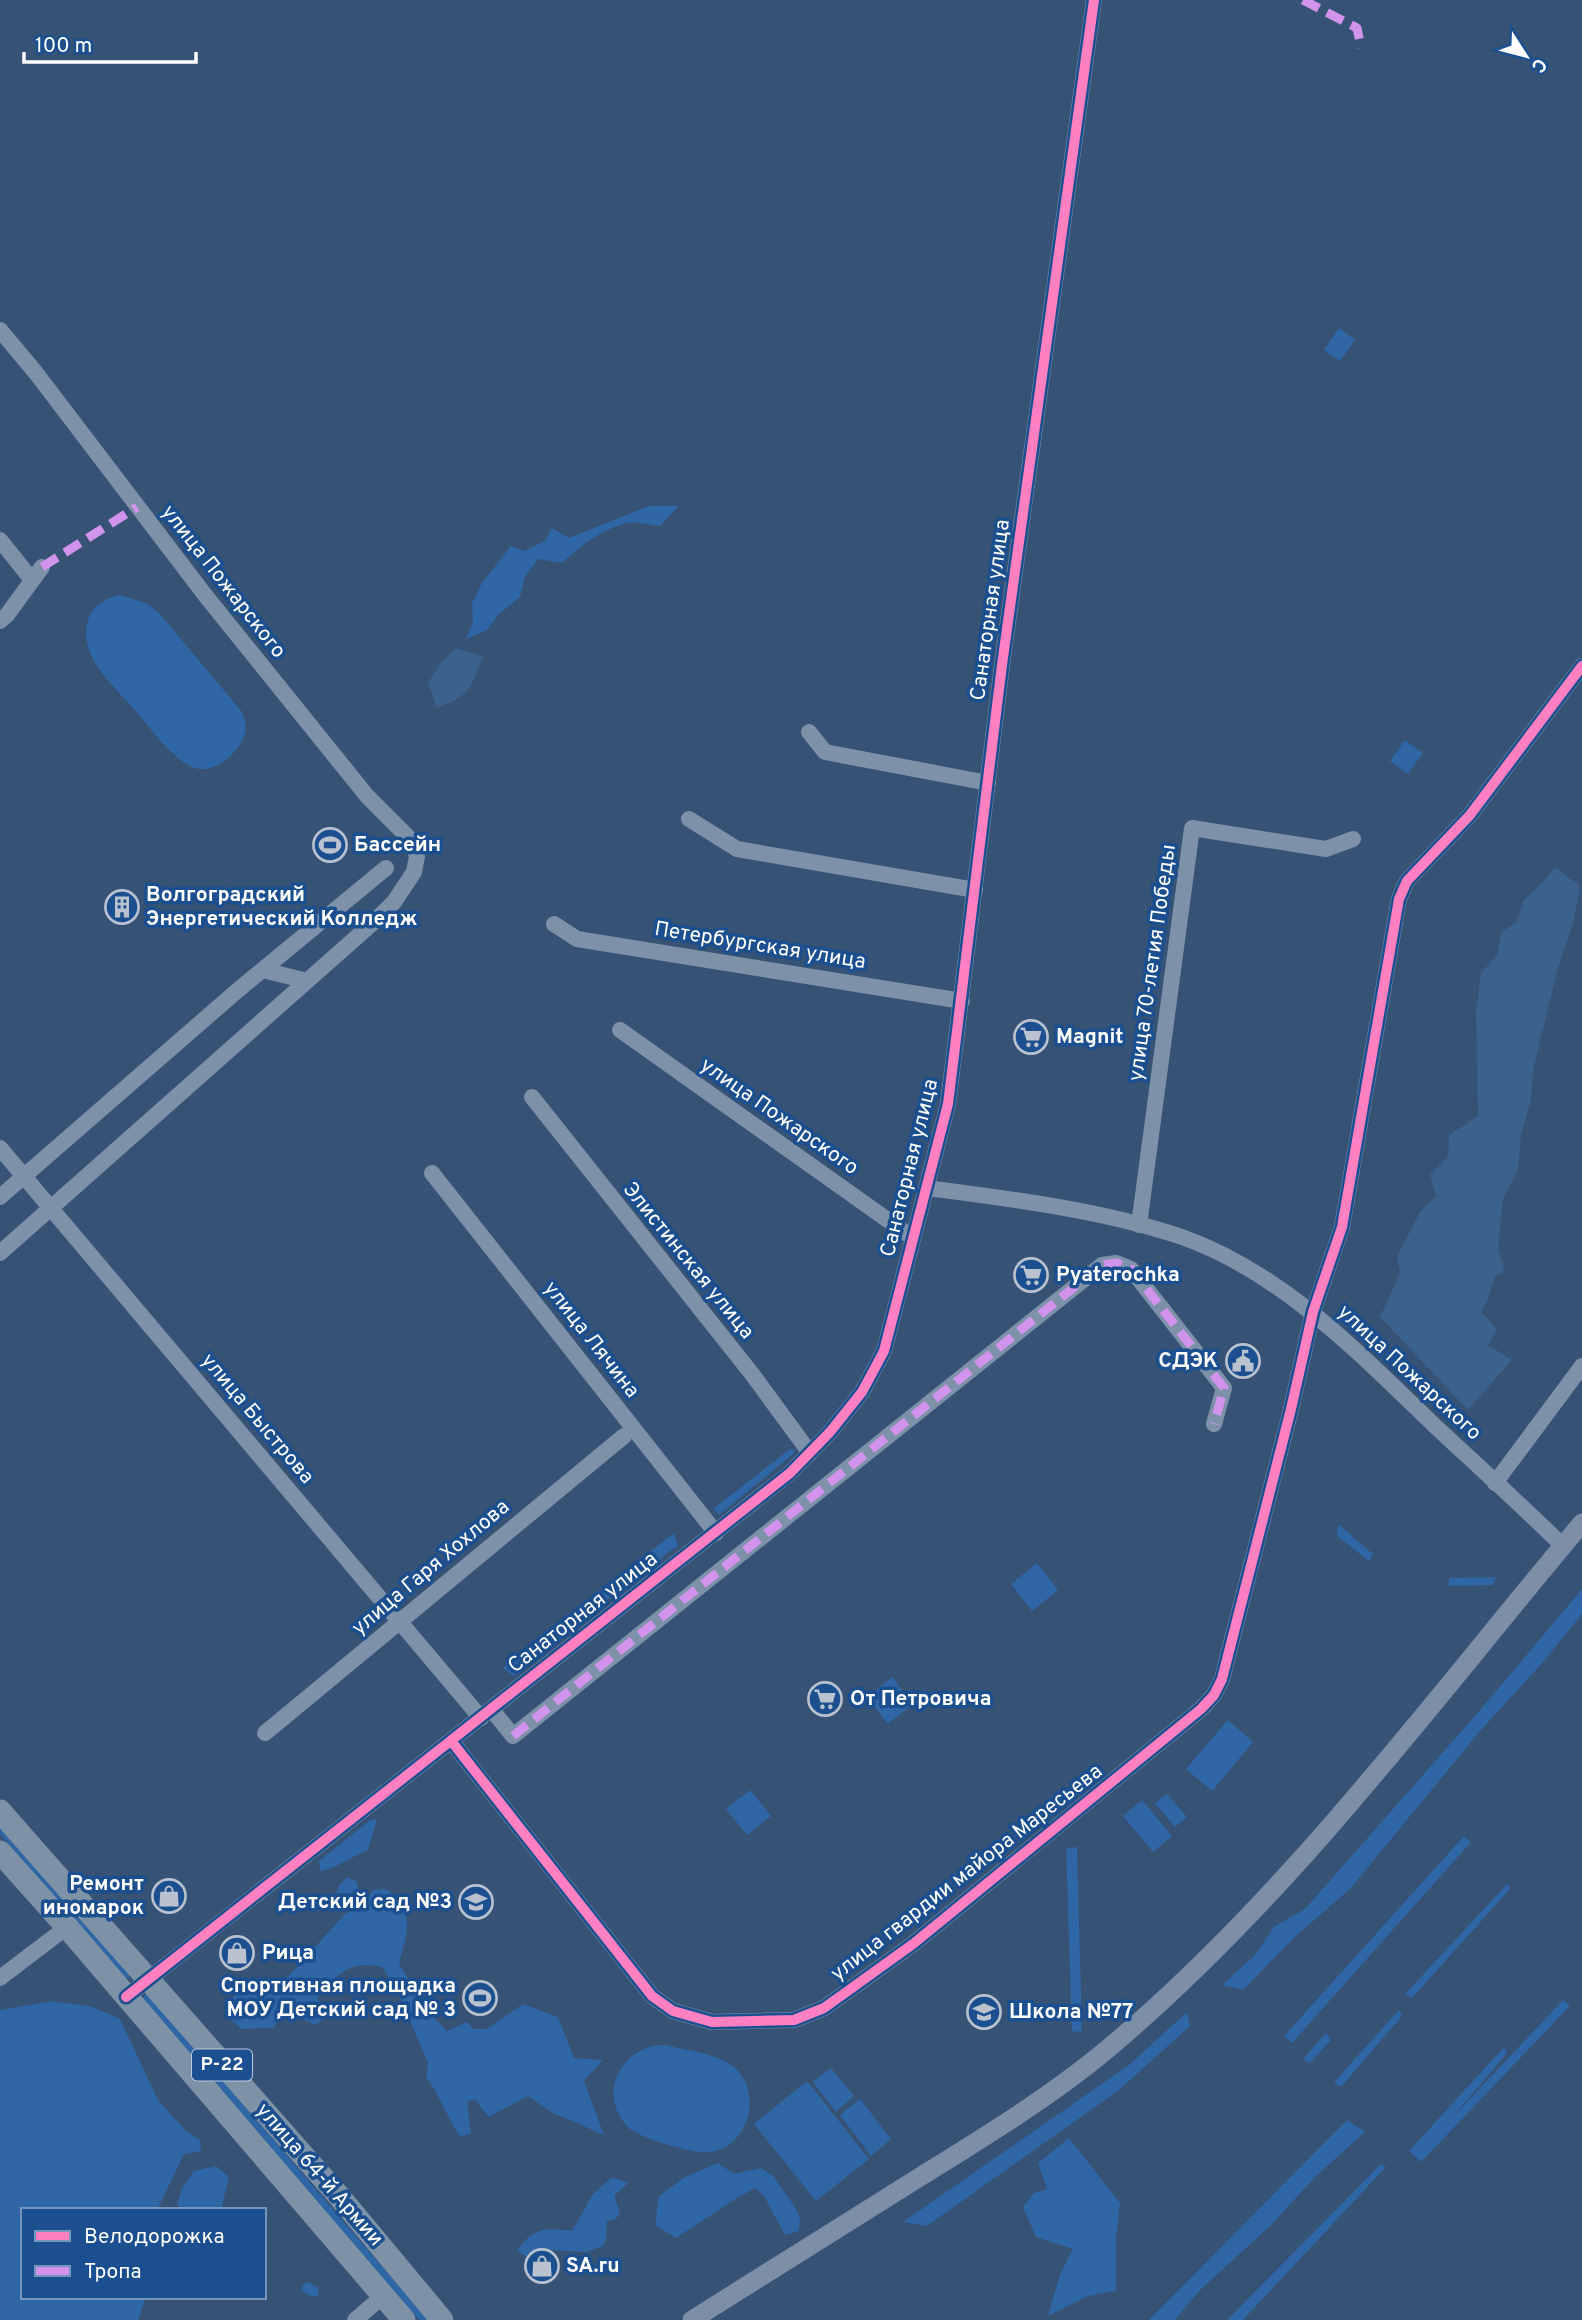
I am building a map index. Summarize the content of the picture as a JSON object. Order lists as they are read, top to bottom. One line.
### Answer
{"streets":{"highway":["Р-22","улица 64-й Армии"],"street":["улица Пожарского","Санаторная улица","Петербургская улица","улица 70-летия Победы","Элистинская улица","улица Лячина","улица Быстрова","улица Гаря Хохлова","улица гвардии майора Маресьева"]},"crossings":[["улица Пожарского","Санаторная улица"],["улица Пожарского","улица 70-летия Победы"],["улица Пожарского","улица гвардии майора Маресьева"],["Санаторная улица","Петербургская улица"],["Санаторная улица","Элистинская улица"],["Санаторная улица","улица Лячина"],["Санаторная улица","улица Быстрова"],["Санаторная улица","улица гвардии майора Маресьева"],["Санаторная улица","улица 64-й Армии"],["улица Быстрова","улица Гаря Хохлова"]],"places":{"sports":["Бассейн","Спортивная площадка МОУ Детский сад № 3"],"building":["Волгоградский Энергетический Колледж"],"supermarket":["Magnit","Pyaterochka","От Петровича"],"public building":["СДЭК"],"shop":["Ремонт иномарок","Рица","SA.ru"],"school or university":["Детский сад №3","Школа №77"]},"legend":["Велодорожка","Тропа"],"scale_bar":"100 m","north":"bottom right"}
